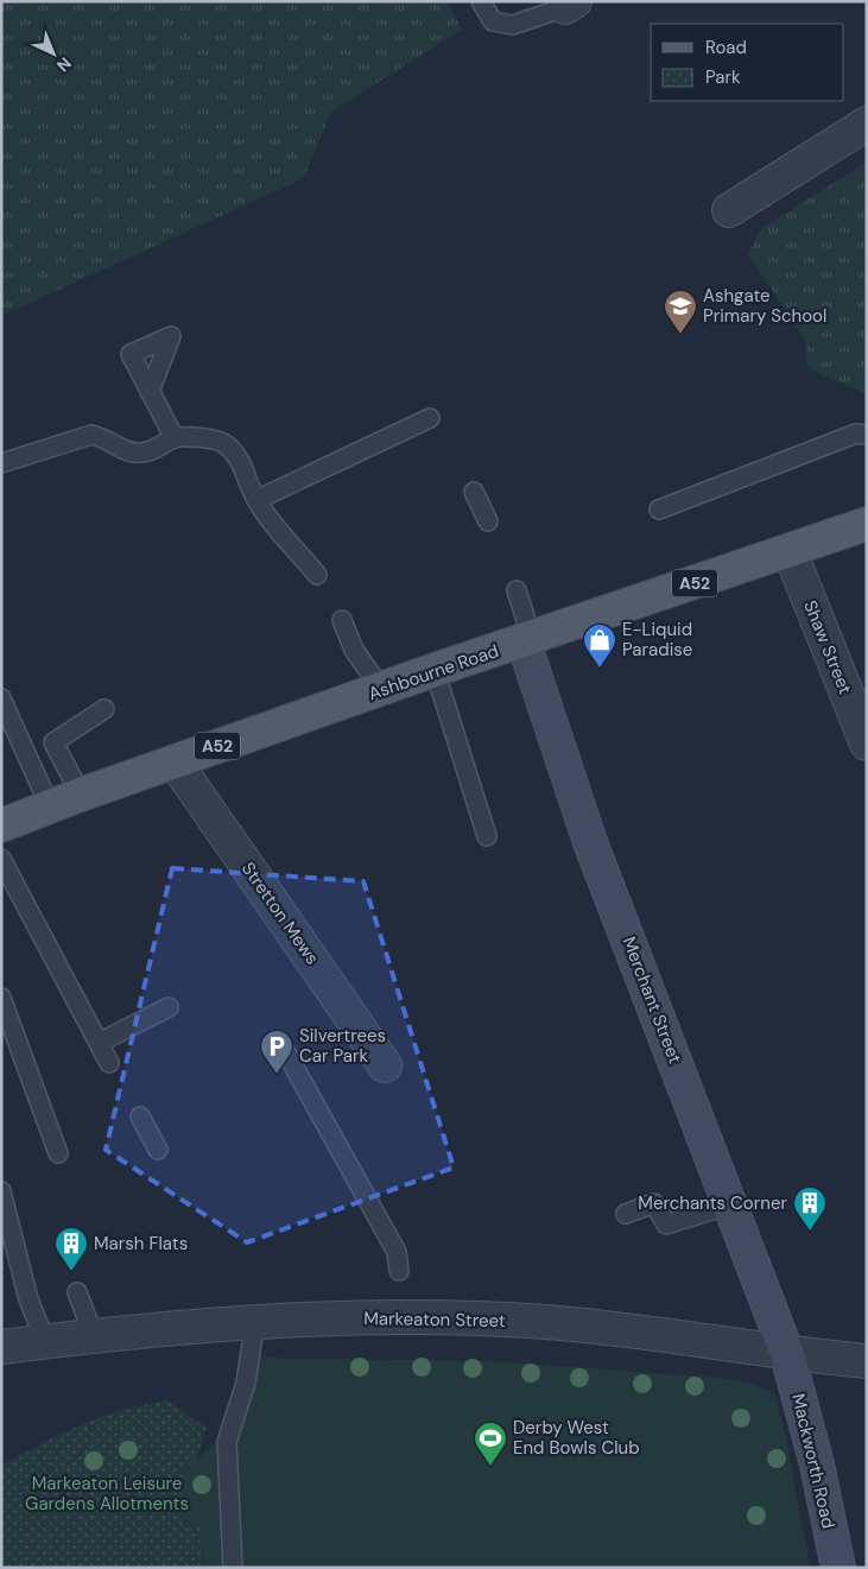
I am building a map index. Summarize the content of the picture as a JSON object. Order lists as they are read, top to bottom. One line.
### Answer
{"streets":{"main road":["A52","Ashbourne Road"],"street":["Shaw Street","Stretton Mews","Merchant Street","Markeaton Street","Mackworth Road"]},"crossings":[["Shaw Street","Ashbourne Road"],["Ashbourne Road","Stretton Mews"],["Ashbourne Road","Merchant Street"],["Merchant Street","Markeaton Street"],["Merchant Street","Mackworth Road"],["Markeaton Street","Mackworth Road"]],"parks":["Markeaton Leisure Gardens Allotments"],"places":{"school or university":["Ashgate Primary School"],"shop":["E-Liquid Paradise"],"parking":["Silvertrees Car Park"],"building":["Merchants Corner","Marsh Flats"],"sports":["Derby West End Bowls Club"]},"legend":["Road","Park"],"north":"bottom right"}
